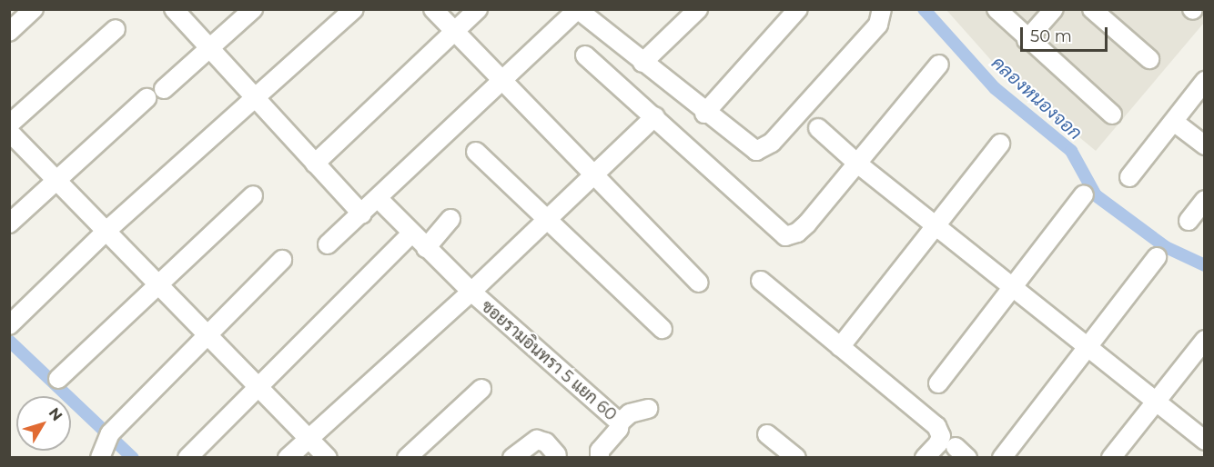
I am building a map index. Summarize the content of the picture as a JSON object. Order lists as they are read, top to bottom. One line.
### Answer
{"streets":{"street":["ซอยรามอินทรา 5 แยก 60"]},"water":["คลองหนองจอก"],"scale_bar":"50 m","north":"top right"}
